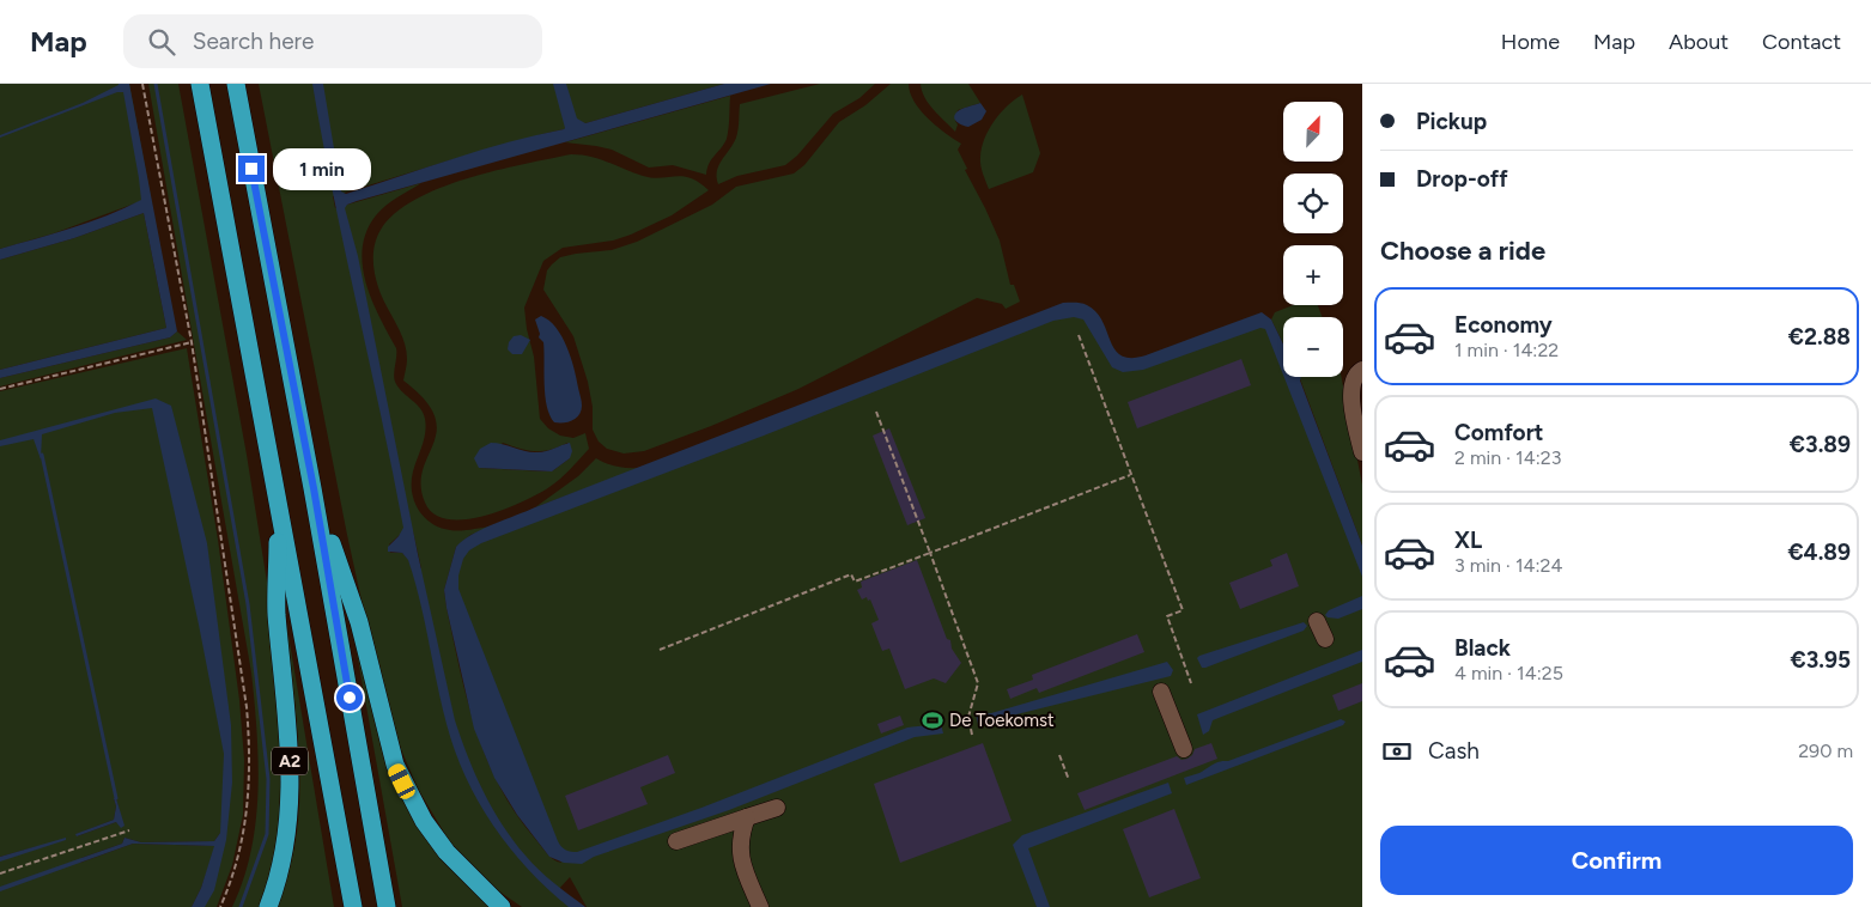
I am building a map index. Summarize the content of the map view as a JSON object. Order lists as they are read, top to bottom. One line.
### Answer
{"streets":{"highway":["A2"]},"places":{"sports":["De Toekomst"]},"north":"top right","page":{"header":"Map","search":"Search here","nav":["Home","Map","About","Contact"],"banner":["Pickup","Drop-off"],"map_buttons":["+","−"],"bubble":"1 min","heading":"Choose a ride","list":[{"name":"Economy","note":"1 min · 14:22","value":"€2.88"},{"name":"Comfort","note":"2 min · 14:23","value":"€3.89"},{"name":"XL","note":"3 min · 14:24","value":"€4.89"},{"name":"Black","note":"4 min · 14:25","value":"€3.95"}],"pay":["Cash","290 m"],"buttons":"Confirm"}}
